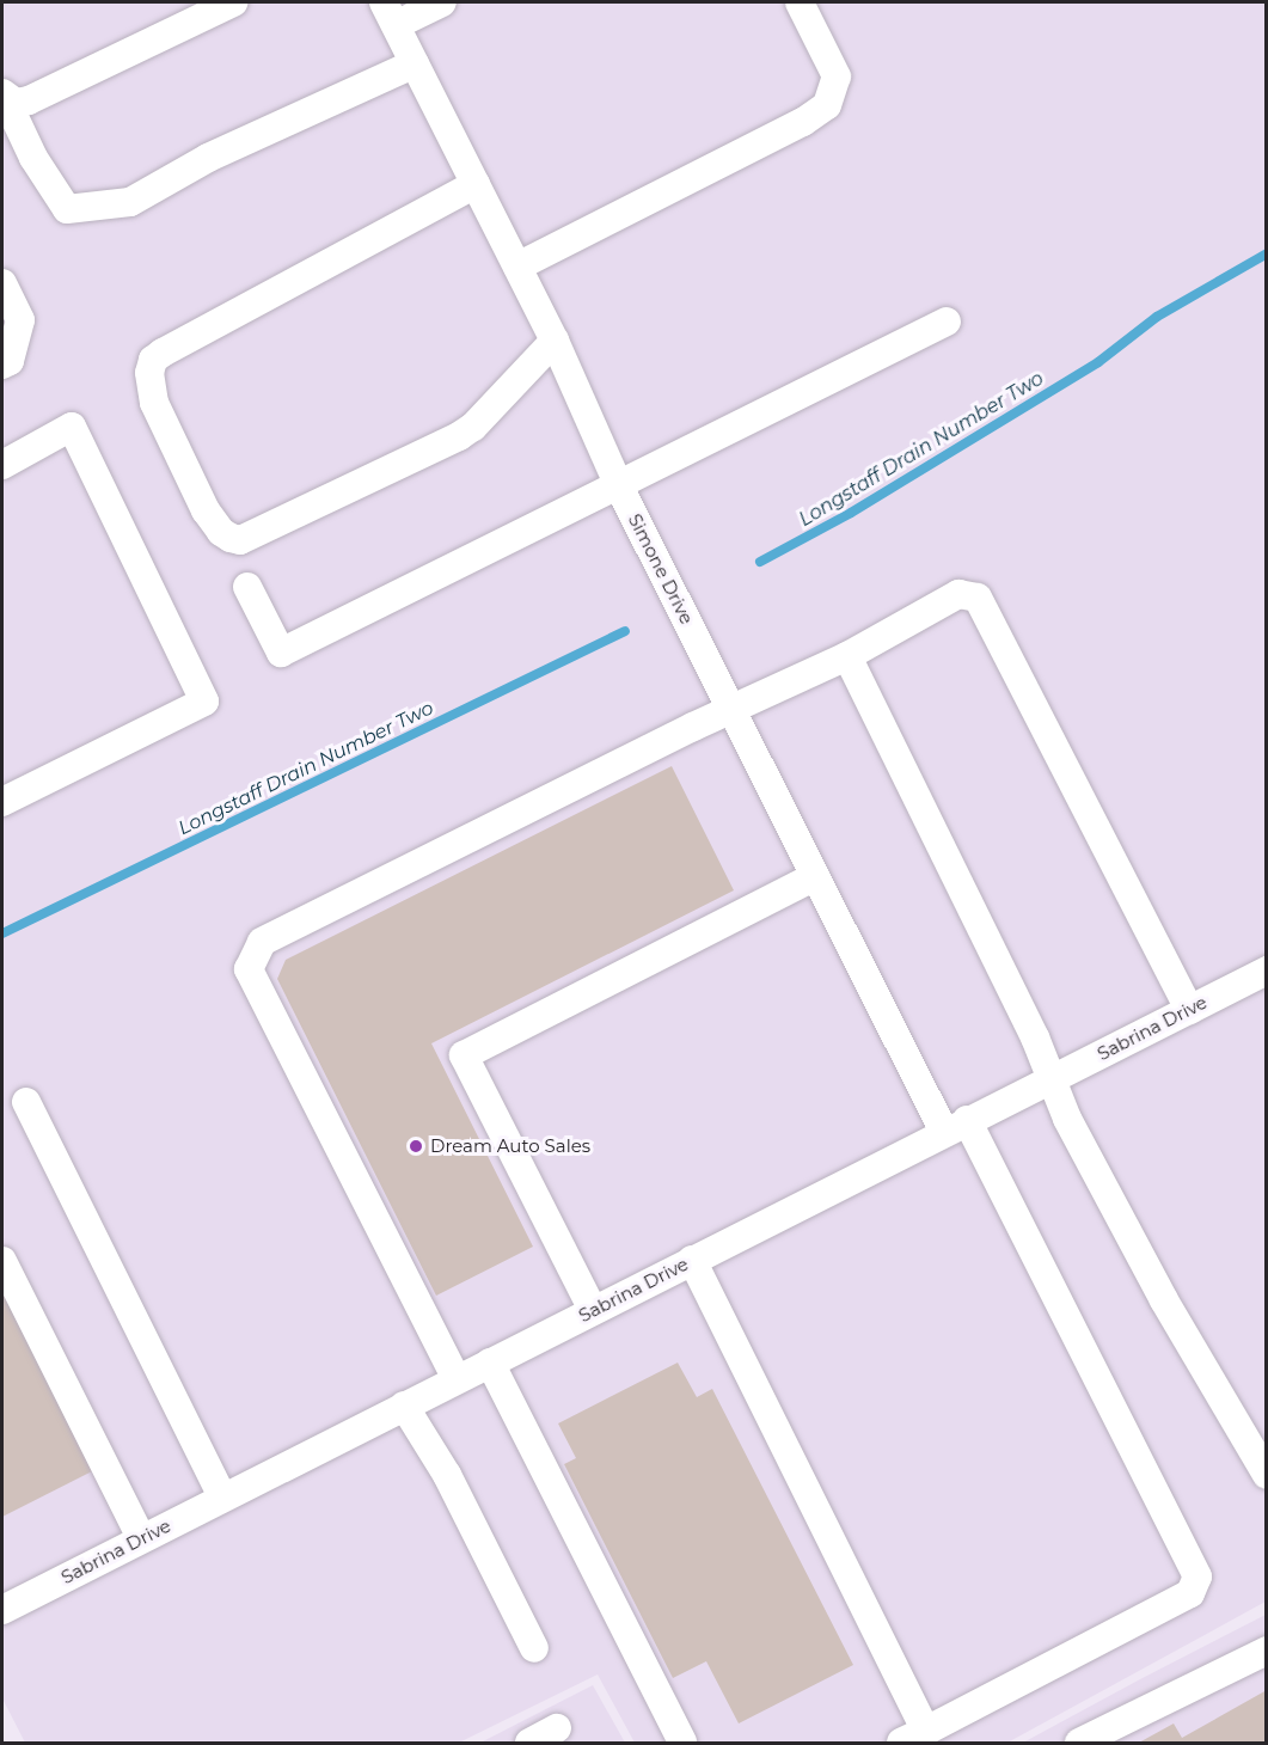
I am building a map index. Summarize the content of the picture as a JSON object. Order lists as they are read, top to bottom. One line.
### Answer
{"streets":{"street":["Simone Drive","Sabrina Drive"]},"crossings":[["Simone Drive","Sabrina Drive"]],"water":["Longstaff Drain Number Two"],"places":["Dream Auto Sales"]}
